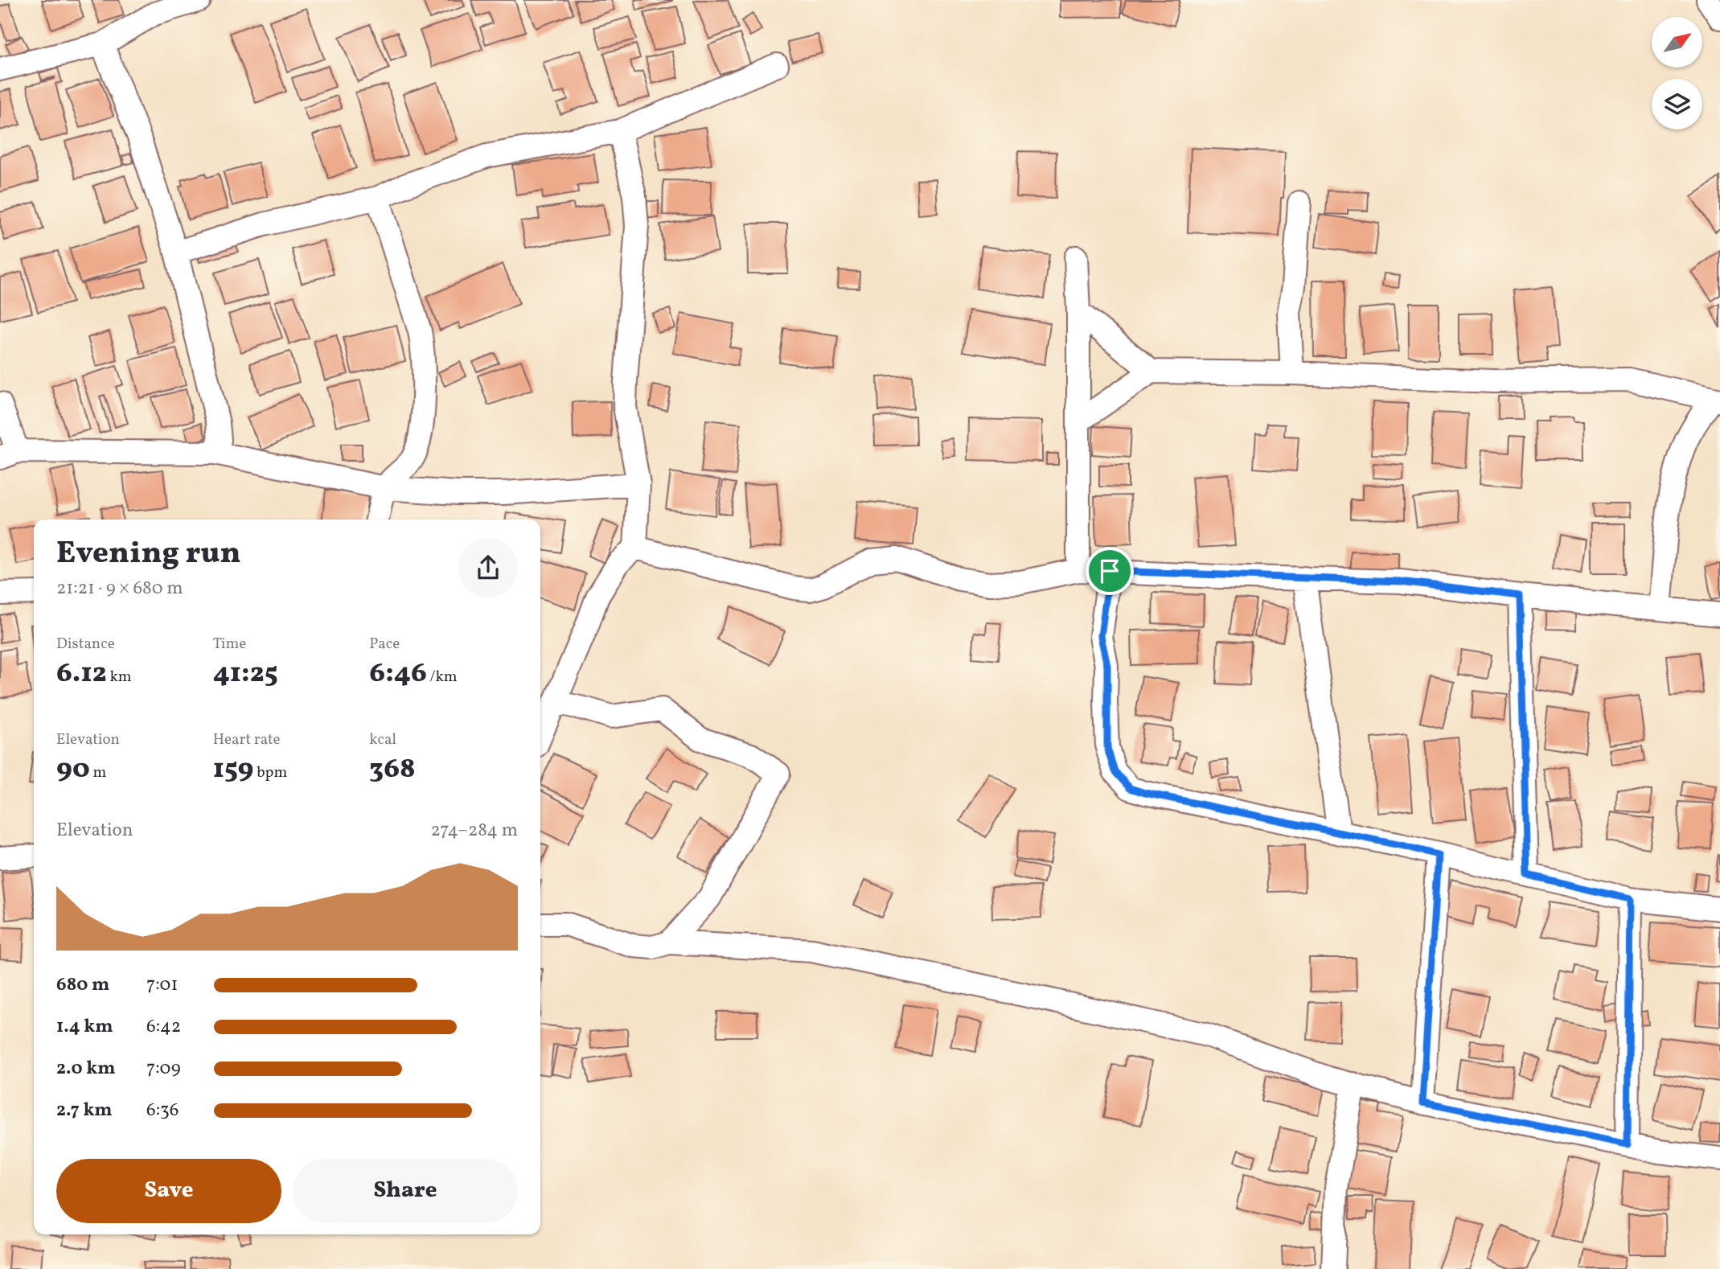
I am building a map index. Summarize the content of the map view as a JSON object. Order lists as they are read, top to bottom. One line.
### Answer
{"north":"top right","page":{"heading":["Evening run","21:21 · 9 × 680 m"],"stats":[["Distance","6.12 km"],["Time","41:25"],["Pace","6:46 /km"],["Elevation","90 m"],["Heart rate","159 bpm"],["kcal","368"]],"chart":["Elevation","274–284 m"],"list":[{"name":"680 m","note":"7:01"},{"name":"1.4 km","note":"6:42"},{"name":"2.0 km","note":"7:09"},{"name":"2.7 km","note":"6:36"}],"buttons":["Save","Share"]}}
